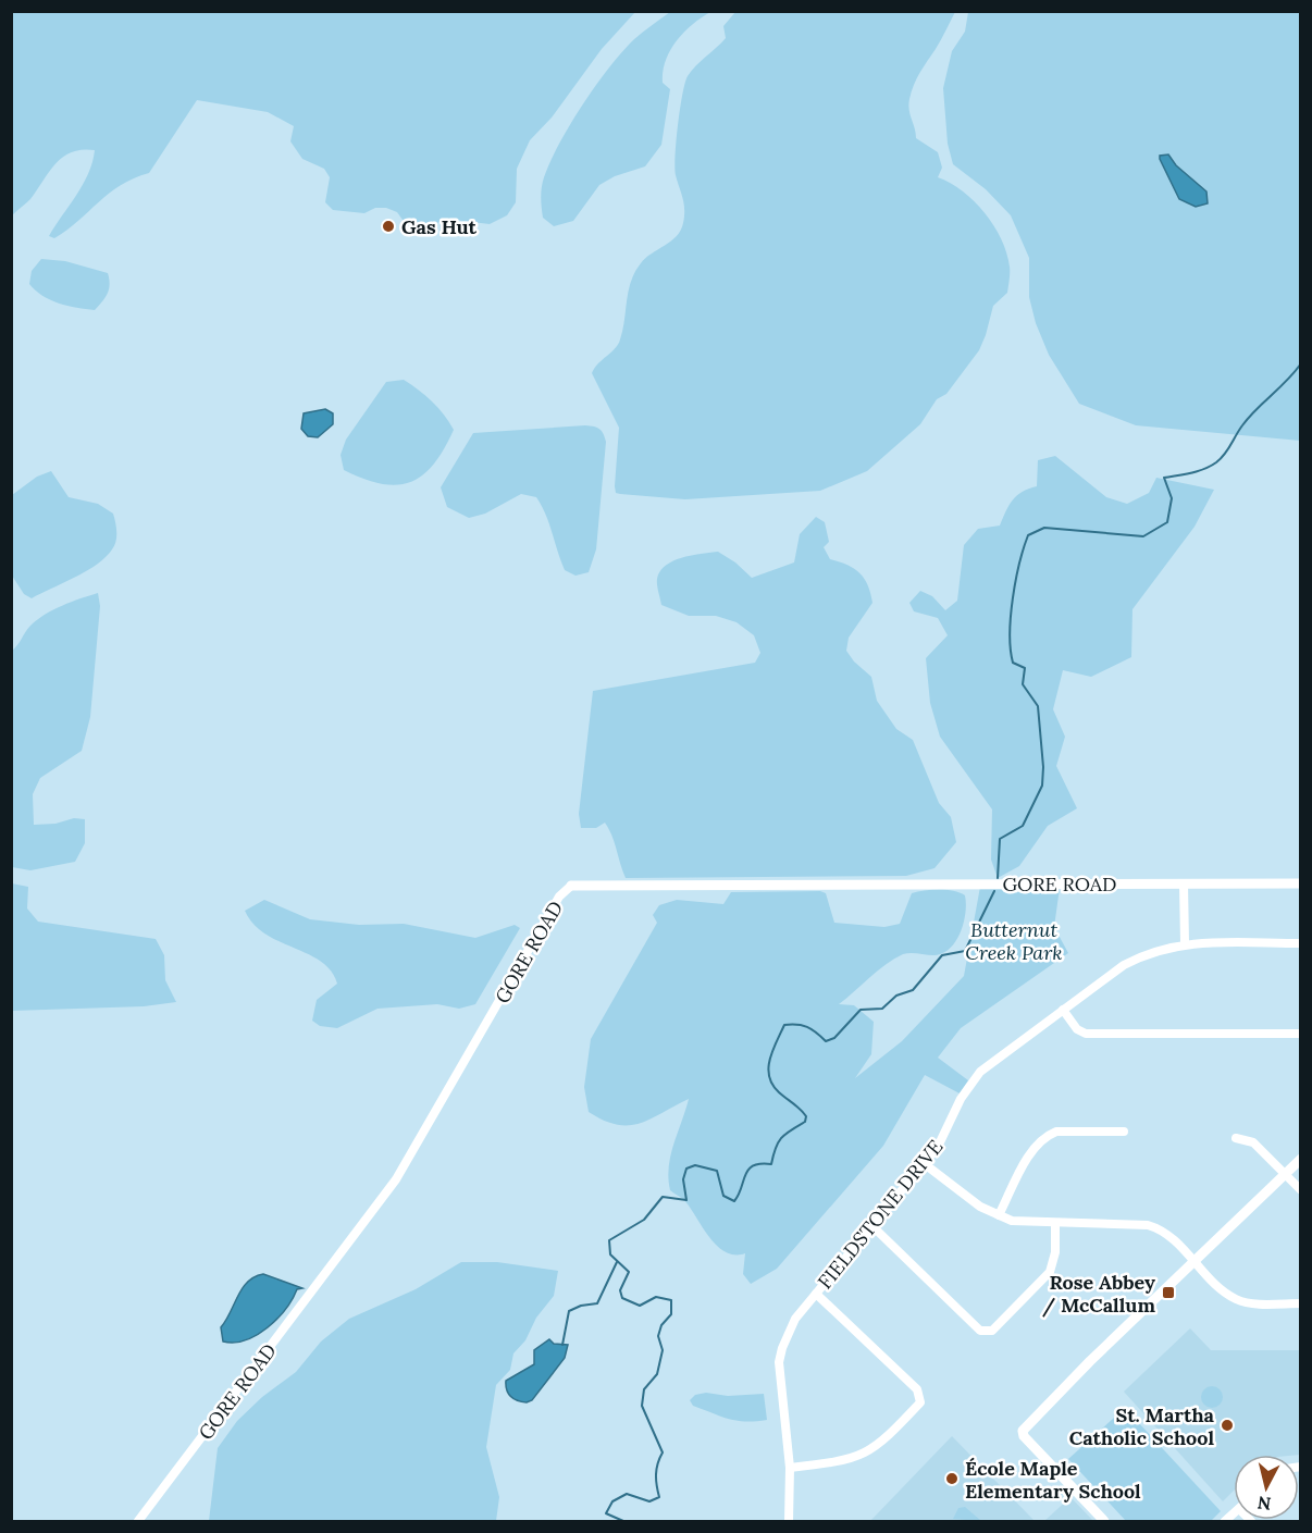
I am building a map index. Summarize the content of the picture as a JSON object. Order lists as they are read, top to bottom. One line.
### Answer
{"streets":{"street":["GORE ROAD","FIELDSTONE DRIVE"]},"parks":["Butternut Creek Park"],"places":{"other":["Gas Hut","St. Martha Catholic School","École Maple Elementary School"],"transit":["Rose Abbey / McCallum"]},"north":"bottom"}
